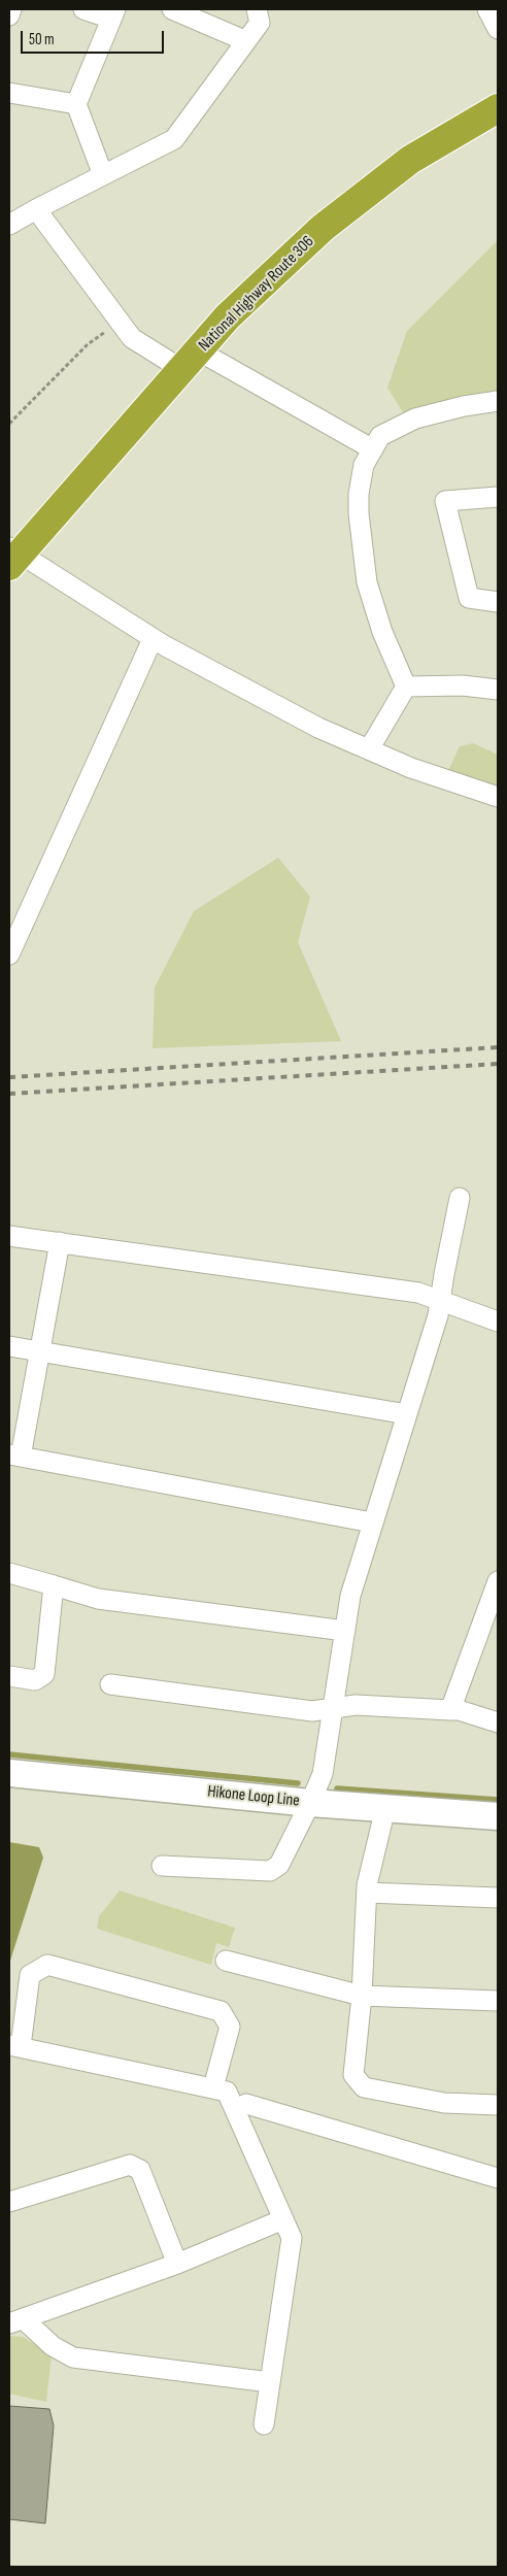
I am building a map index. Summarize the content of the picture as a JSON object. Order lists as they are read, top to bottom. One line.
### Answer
{"streets":{"highway":["National Highway Route 306"],"main road":["Hikone Loop Line"]},"scale_bar":"50 m"}
